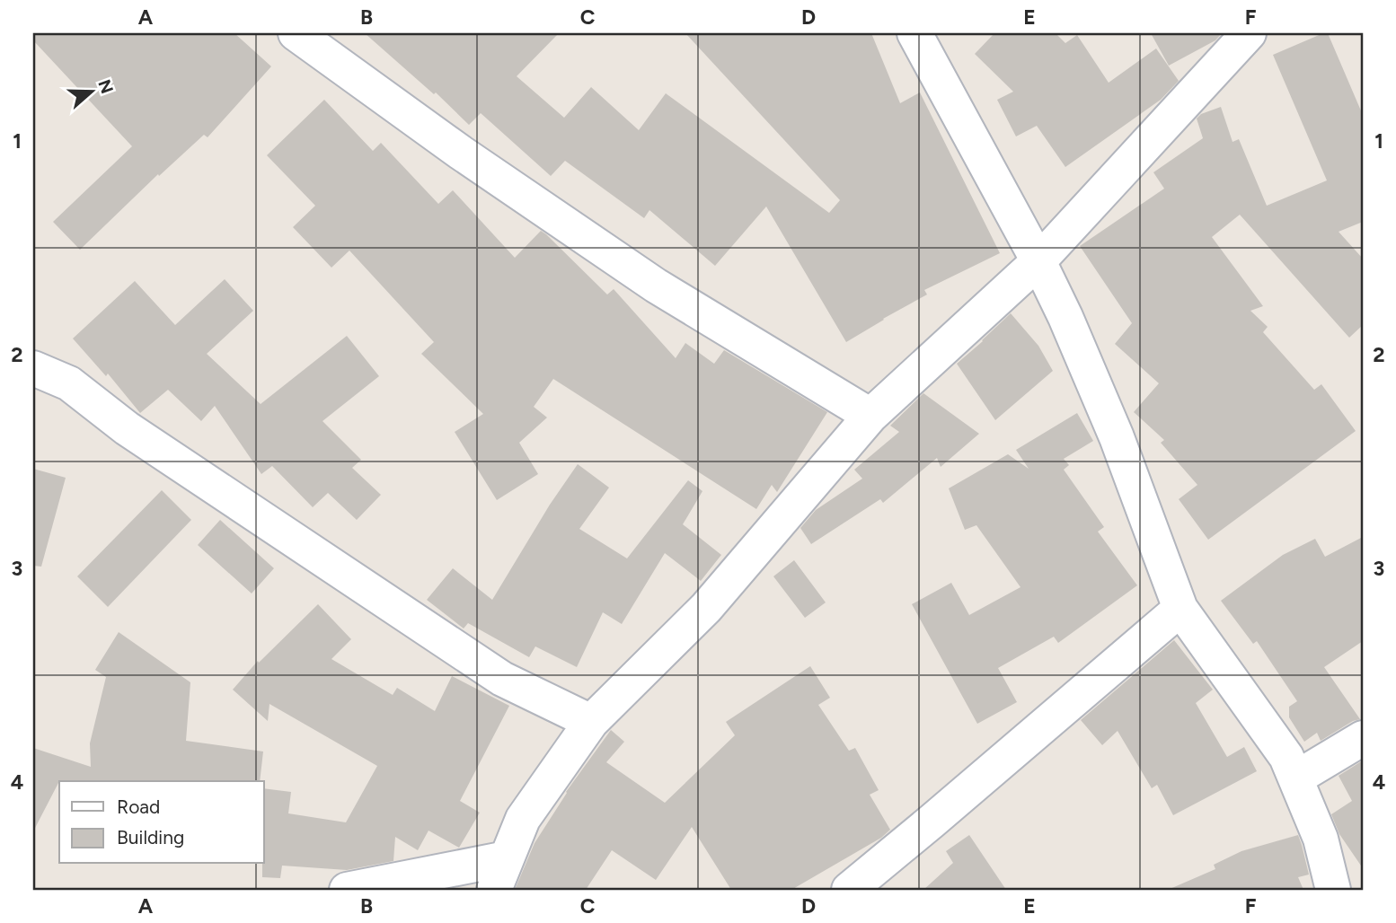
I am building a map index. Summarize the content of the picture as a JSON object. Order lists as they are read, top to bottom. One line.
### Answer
{"legend":["Road","Building"],"north":"right","grid":{"columns":["A","B","C","D","E","F"],"rows":["1","2","3","4"]}}
